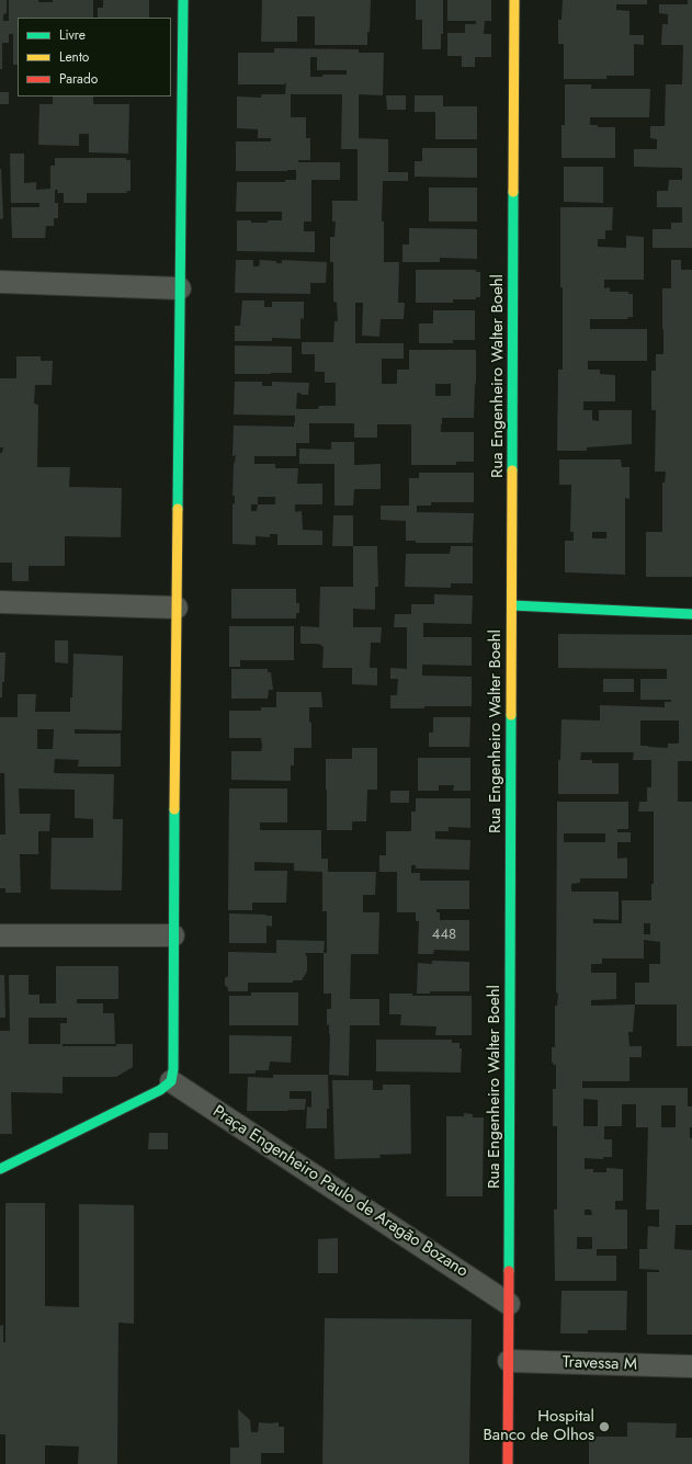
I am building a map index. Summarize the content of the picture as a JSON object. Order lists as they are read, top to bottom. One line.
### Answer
{"streets":{"street":["Rua Engenheiro Walter Boehl","Praça Engenheiro Paulo de Aragão Bozano","Travessa M"]},"crossings":[["Rua Engenheiro Walter Boehl","Praça Engenheiro Paulo de Aragão Bozano"],["Rua Engenheiro Walter Boehl","Travessa M"]],"places":["Hospital Banco de Olhos"],"house_numbers":["448"],"legend":["Livre","Lento","Parado"]}
